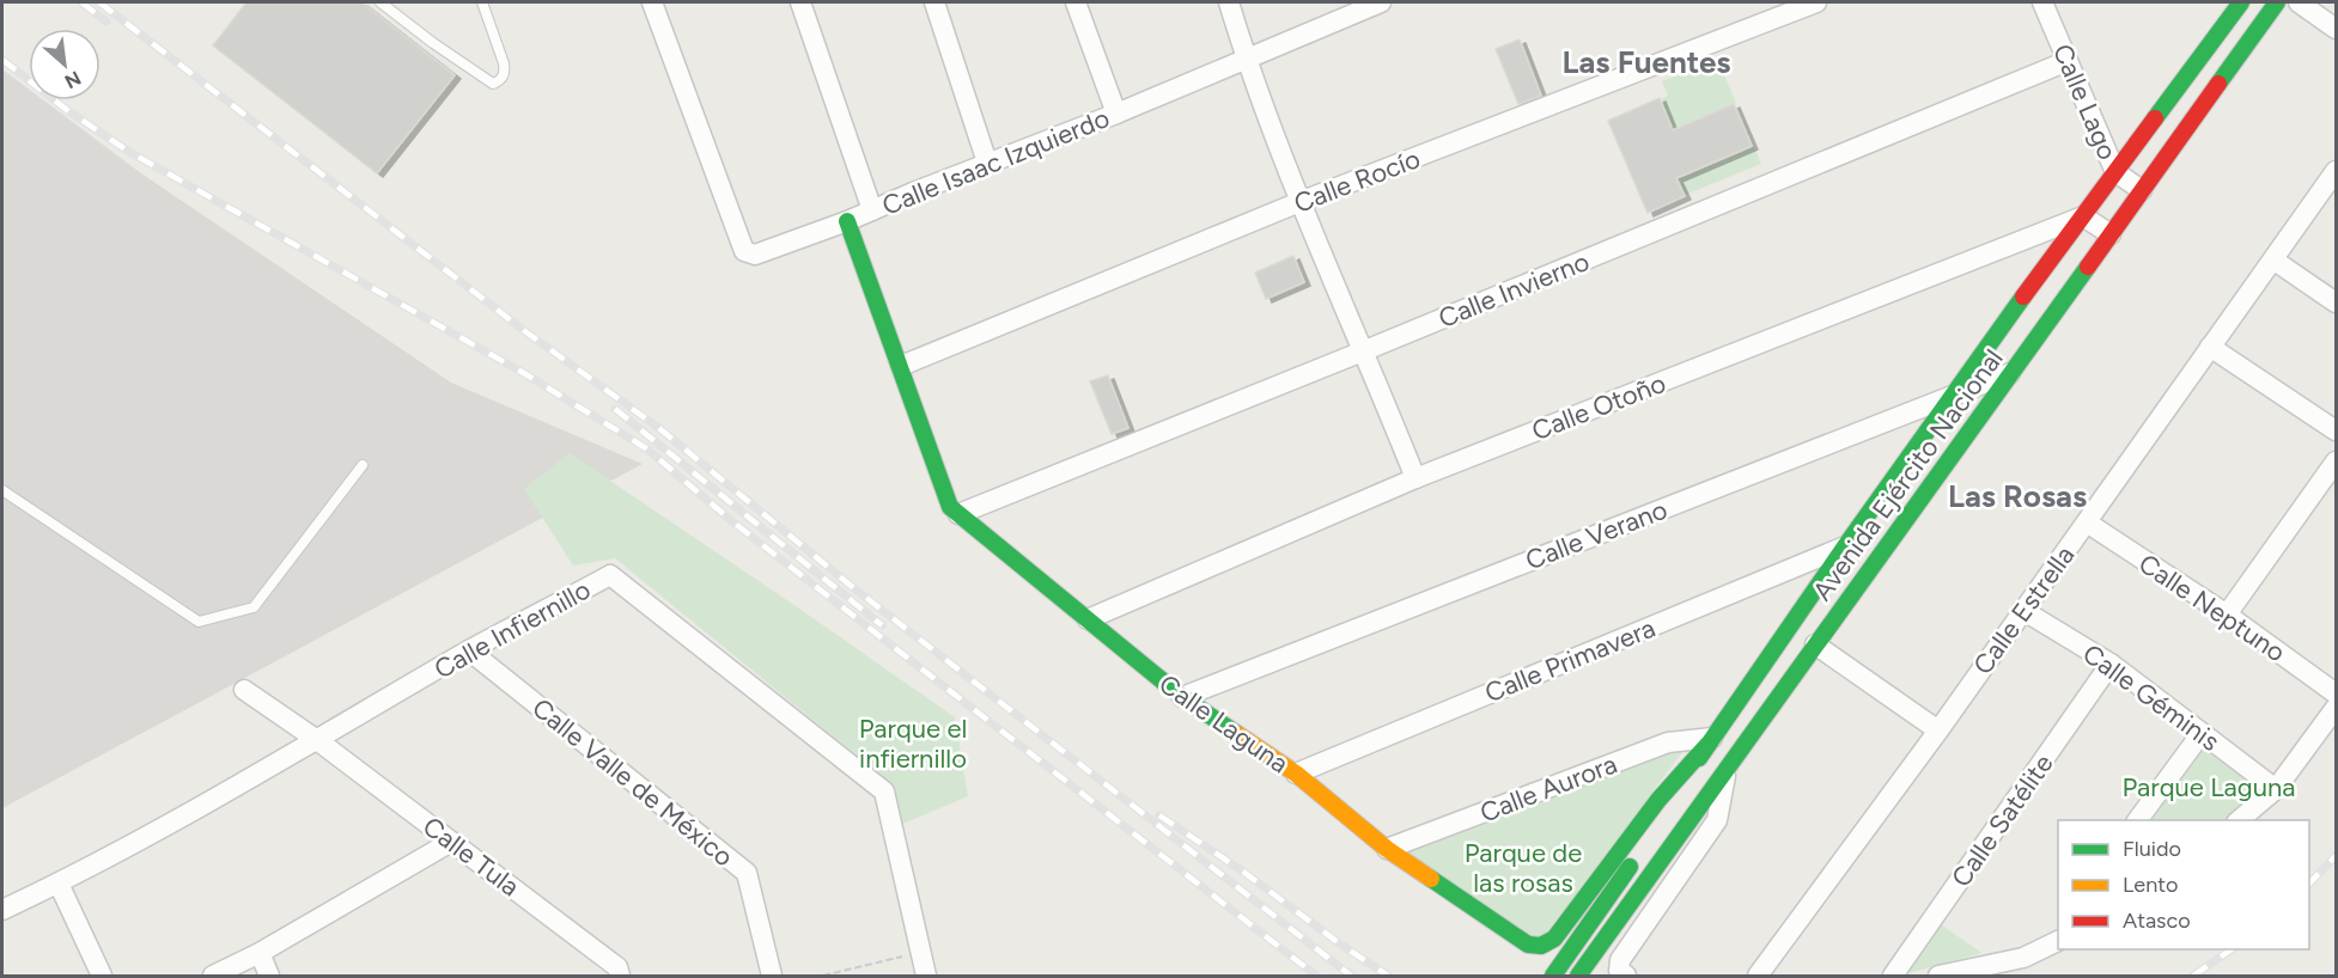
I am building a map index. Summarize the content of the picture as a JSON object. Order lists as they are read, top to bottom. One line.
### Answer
{"streets":{"main road":["Avenida Ejército Nacional","Calle Laguna"],"street":["Calle Lago","Calle Isaac Izquierdo","Calle Rocío","Calle Invierno","Calle Otoño","Calle Verano","Calle Neptuno","Calle Estrella","Calle Infiernillo","Calle Primavera","Calle Géminis","Calle Valle de México","Calle Aurora","Calle Satélite","Calle Tula"]},"crossings":[["Calle Lago","Calle Invierno"],["Calle Lago","Avenida Ejército Nacional"],["Calle Isaac Izquierdo","Calle Laguna"],["Calle Rocío","Calle Laguna"],["Calle Invierno","Calle Laguna"],["Calle Otoño","Avenida Ejército Nacional"],["Calle Otoño","Calle Laguna"],["Avenida Ejército Nacional","Calle Verano"],["Avenida Ejército Nacional","Calle Primavera"],["Avenida Ejército Nacional","Calle Laguna"],["Avenida Ejército Nacional","Calle Aurora"],["Calle Verano","Calle Laguna"],["Calle Neptuno","Calle Estrella"],["Calle Estrella","Calle Géminis"],["Calle Infiernillo","Calle Valle de México"],["Calle Infiernillo","Calle Tula"],["Calle Primavera","Calle Laguna"],["Calle Géminis","Calle Satélite"],["Calle Laguna","Calle Aurora"]],"districts":["Las Fuentes","Las Rosas"],"parks":["Parque el infiernillo","Parque Laguna","Parque de las rosas"],"legend":["Fluido","Lento","Atasco"],"north":"bottom right"}
